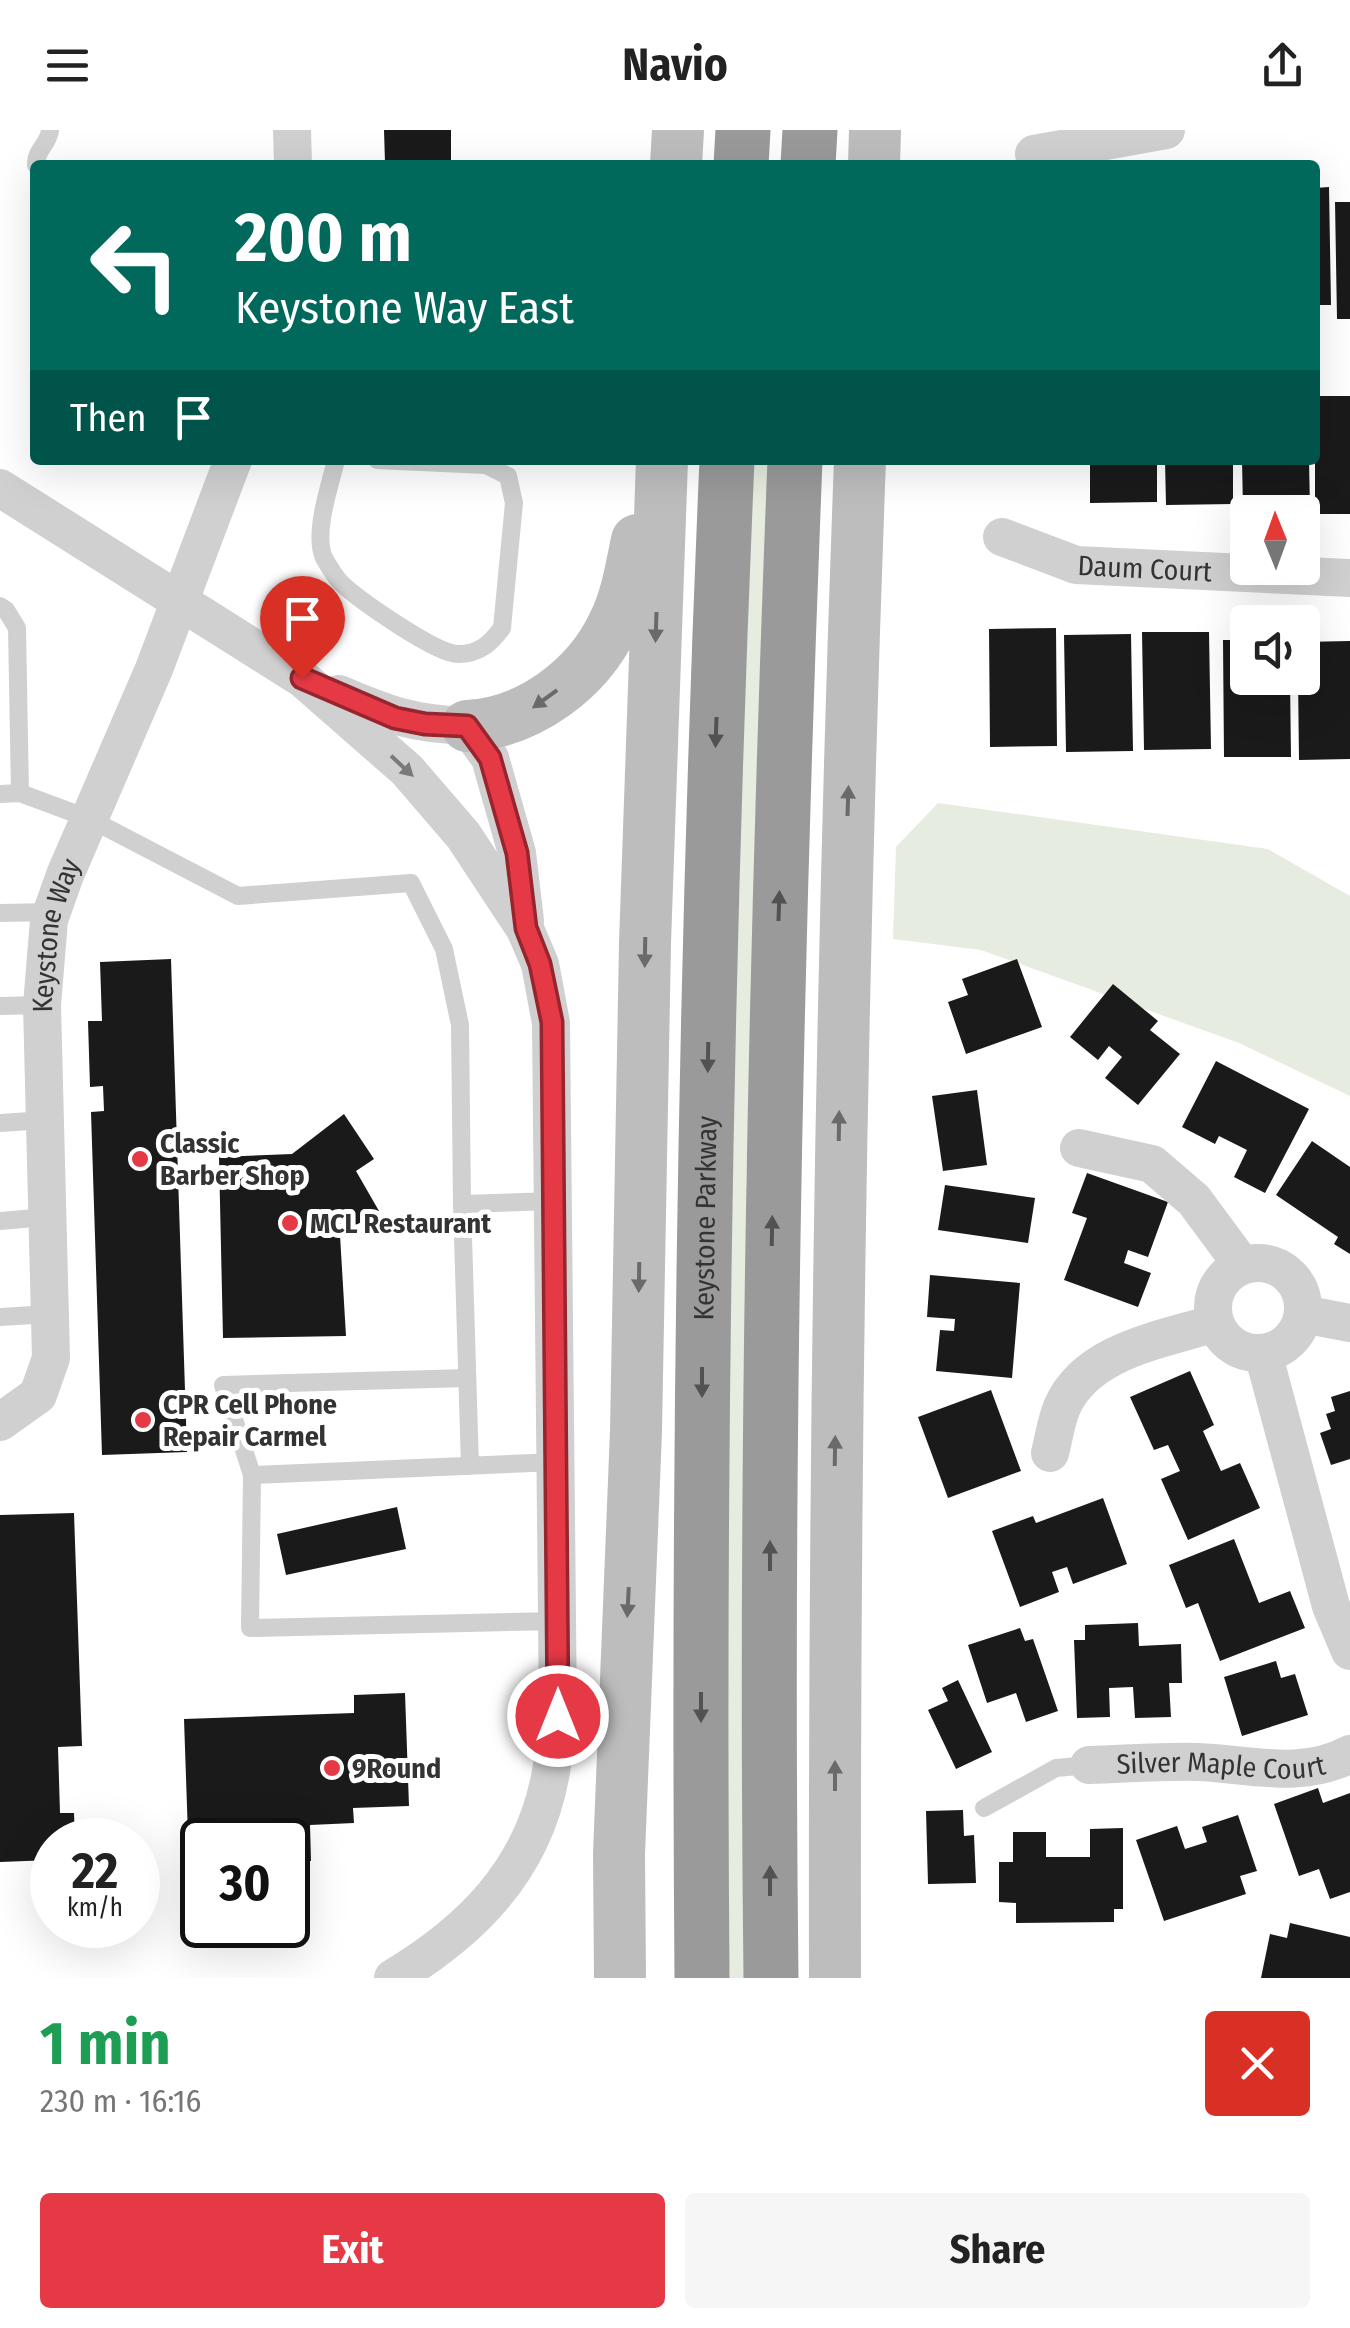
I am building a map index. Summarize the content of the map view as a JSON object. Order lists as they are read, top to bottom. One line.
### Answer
{"streets":{"highway":["Keystone Parkway"],"street":["Daum Court","Keystone Way","Silver Maple Court"]},"places":["Classic Barber Shop","MCL Restaurant","CPR Cell Phone Repair Carmel","9Round"],"north":"top","page":{"header":"Navio","turn":["200 m","Keystone Way East"],"then":"Then","speed":"22 km/h","limit":"30","heading":["1 min","230 m · 16:16"],"buttons":["Exit","Share"]}}
